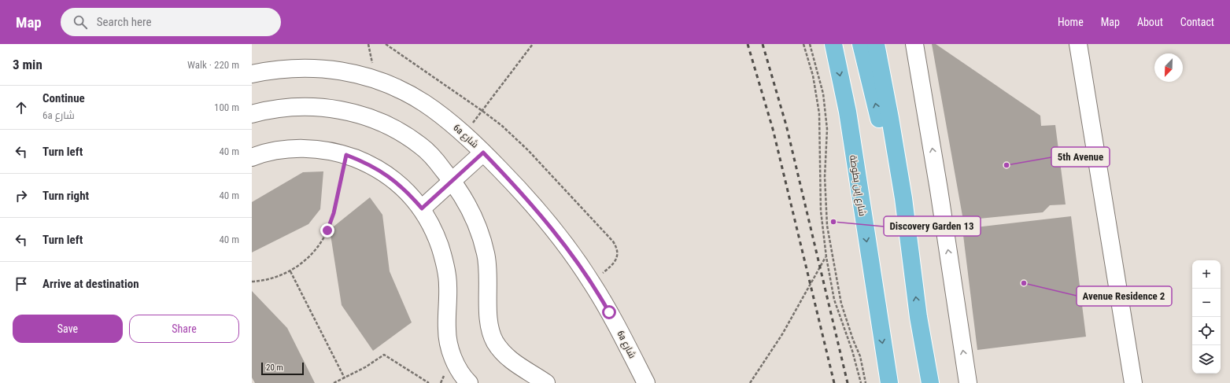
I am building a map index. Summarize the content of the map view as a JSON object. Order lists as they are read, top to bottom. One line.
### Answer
{"streets":{"main road":["شارع إبن بطوطة"],"street":["6a شارع"]},"places":["5th Avenue","Discovery Garden 13","Avenue Residence 2"],"scale_bar":"20 m","north":"bottom left","page":{"header":"Map","search":"Search here","nav":["Home","Map","About","Contact"],"heading":["3 min","Walk · 220 m"],"list":[["Continue","6a شارع","100 m"],["Turn left","40 m"],["Turn right","40 m"],["Turn left","40 m"],"Arrive at destination"],"map_buttons":["+","−"],"buttons":["Save","Share"],"scale":"20 m"}}
